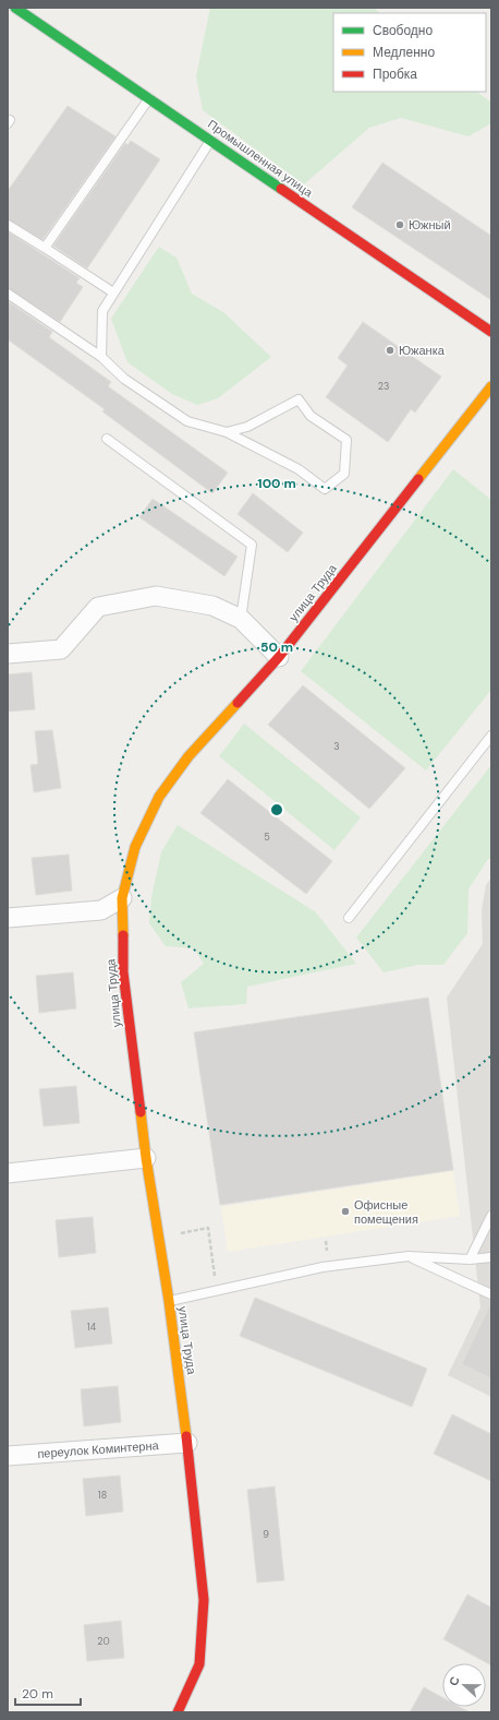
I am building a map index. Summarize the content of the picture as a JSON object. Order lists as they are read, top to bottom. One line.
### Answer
{"streets":{"street":["Промышленная улица","улица Труда","переулок Коминтерна"]},"crossings":[["улица Труда","переулок Коминтерна"]],"places":["Южный","Южанка","Офисные помещения"],"house_numbers":["23","3","5","14","18","9","20"],"legend":["Свободно","Медленно","Пробка"],"scale_bar":"20 m","north":"left","rings":["100 m","50 m"]}
